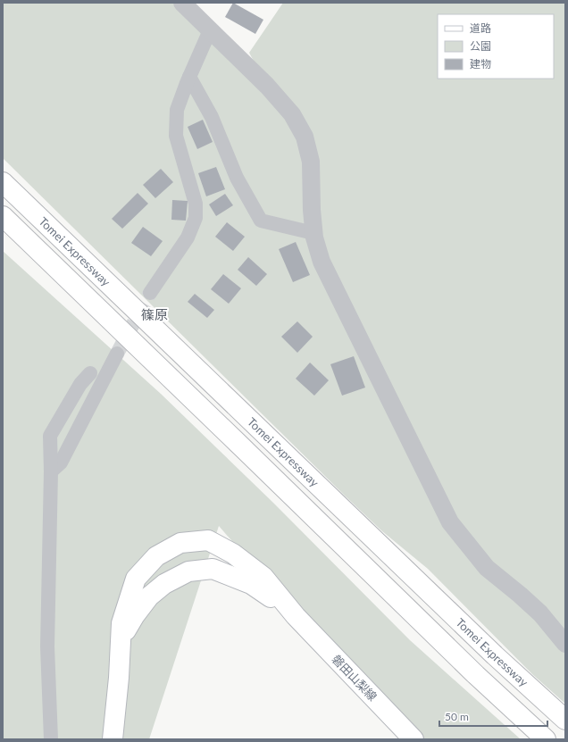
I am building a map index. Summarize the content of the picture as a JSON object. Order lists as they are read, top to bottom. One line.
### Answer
{"streets":{"main road":["Tomei Expressway","磐田山梨線"]},"districts":["篠原"],"legend":["道路","公園","建物"],"scale_bar":"50 m"}
